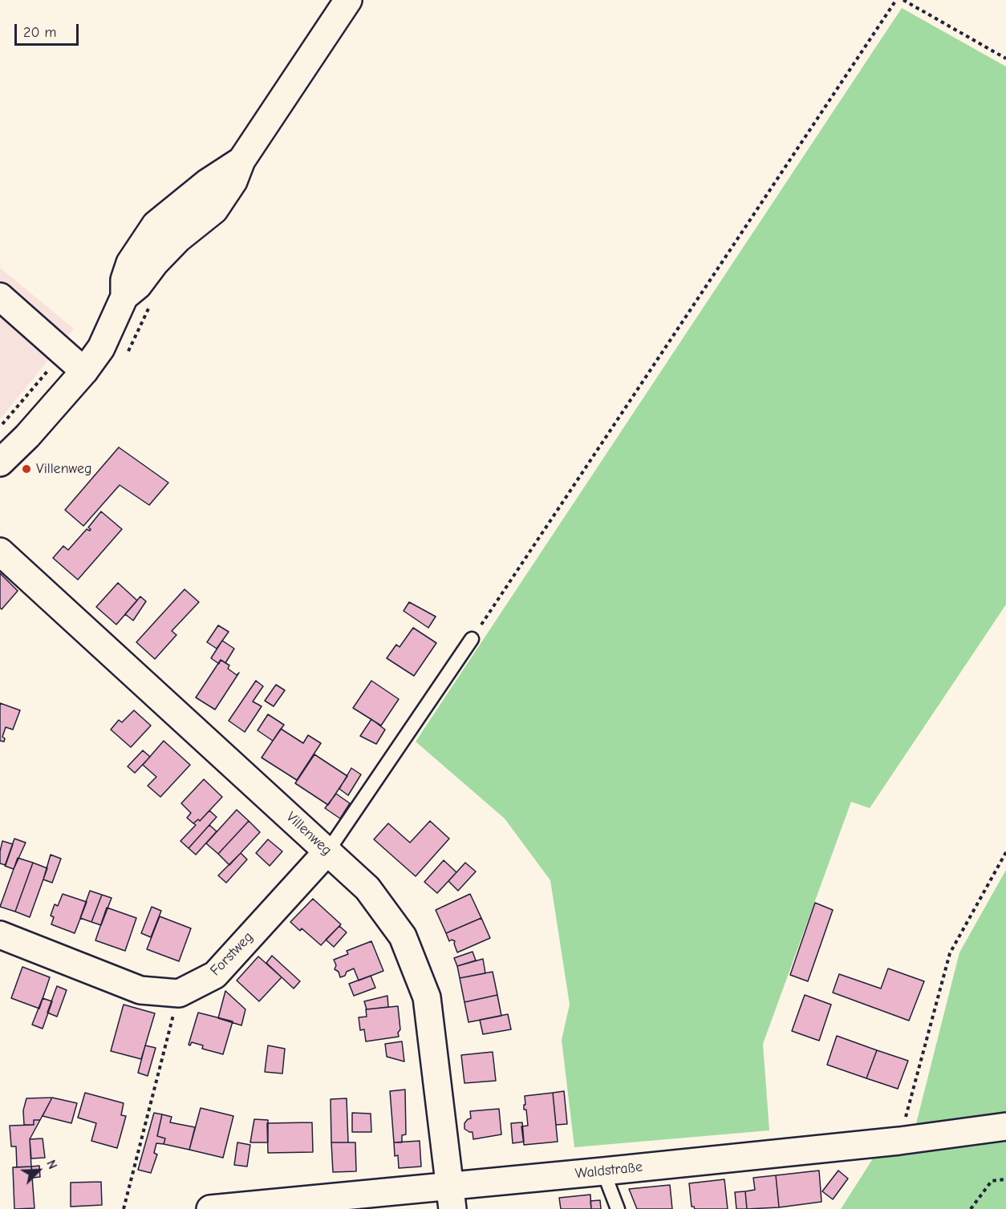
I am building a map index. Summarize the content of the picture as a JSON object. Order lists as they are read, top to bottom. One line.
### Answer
{"streets":{"street":["Villenweg","Forstweg","Waldstraße"]},"crossings":[["Villenweg","Forstweg"],["Villenweg","Waldstraße"]],"places":["Villenweg"],"scale_bar":"20 m","north":"top right"}
